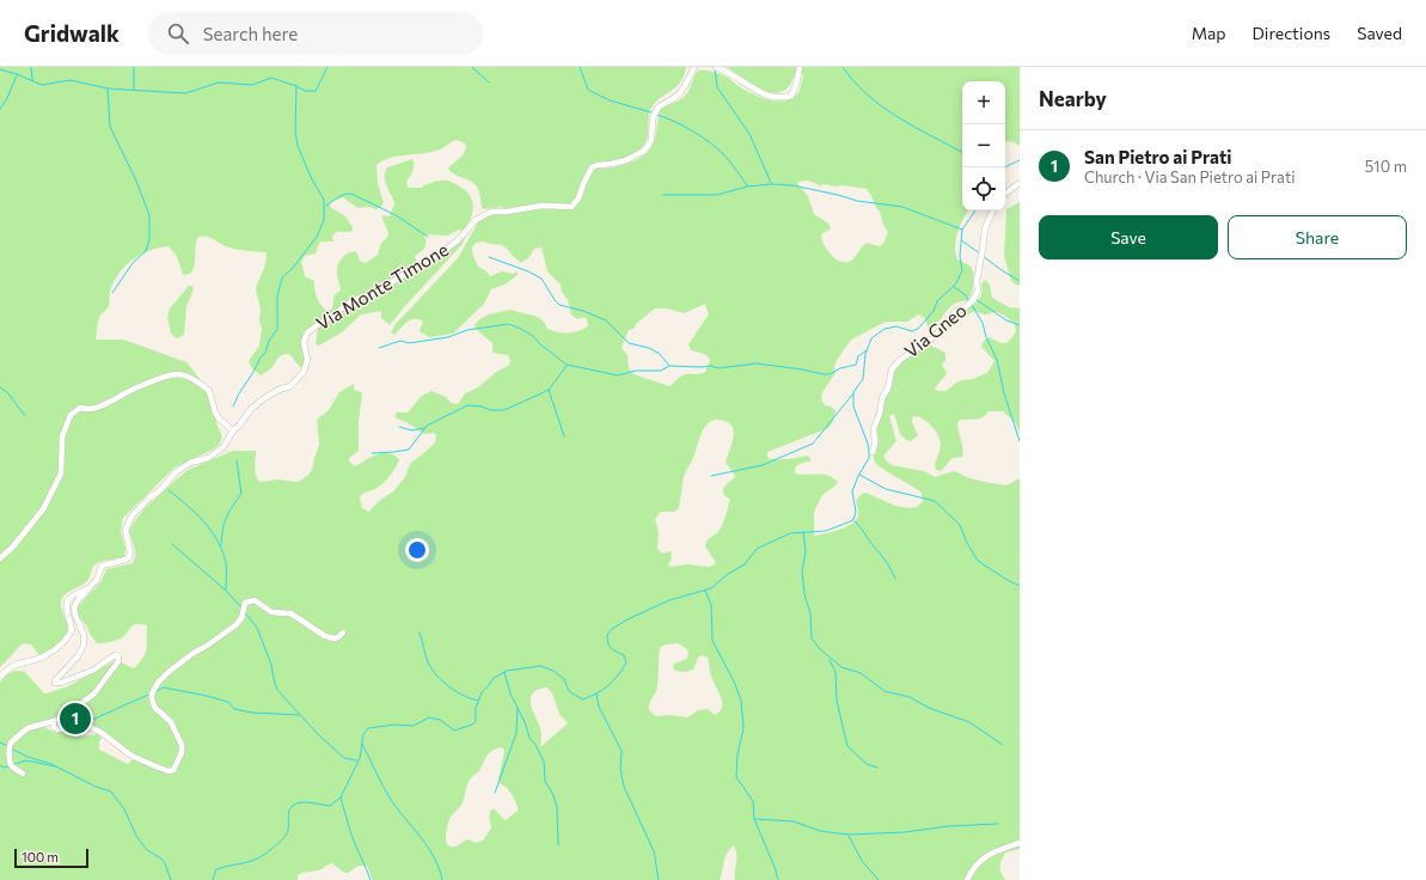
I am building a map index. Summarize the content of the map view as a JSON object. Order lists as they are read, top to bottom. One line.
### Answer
{"streets":{"street":["Via Monte Timone","Via Gneo"]},"scale_bar":"100 m","page":{"header":"Gridwalk","search":"Search here","nav":["Map","Directions","Saved"],"heading":"Nearby","map_buttons":["+","−"],"list":[{"mark":"1","name":"San Pietro ai Prati","note":"Church · Via San Pietro ai Prati","value":"510 m"}],"buttons":["Save","Share"],"pins":"1","scale":"100 m"}}
